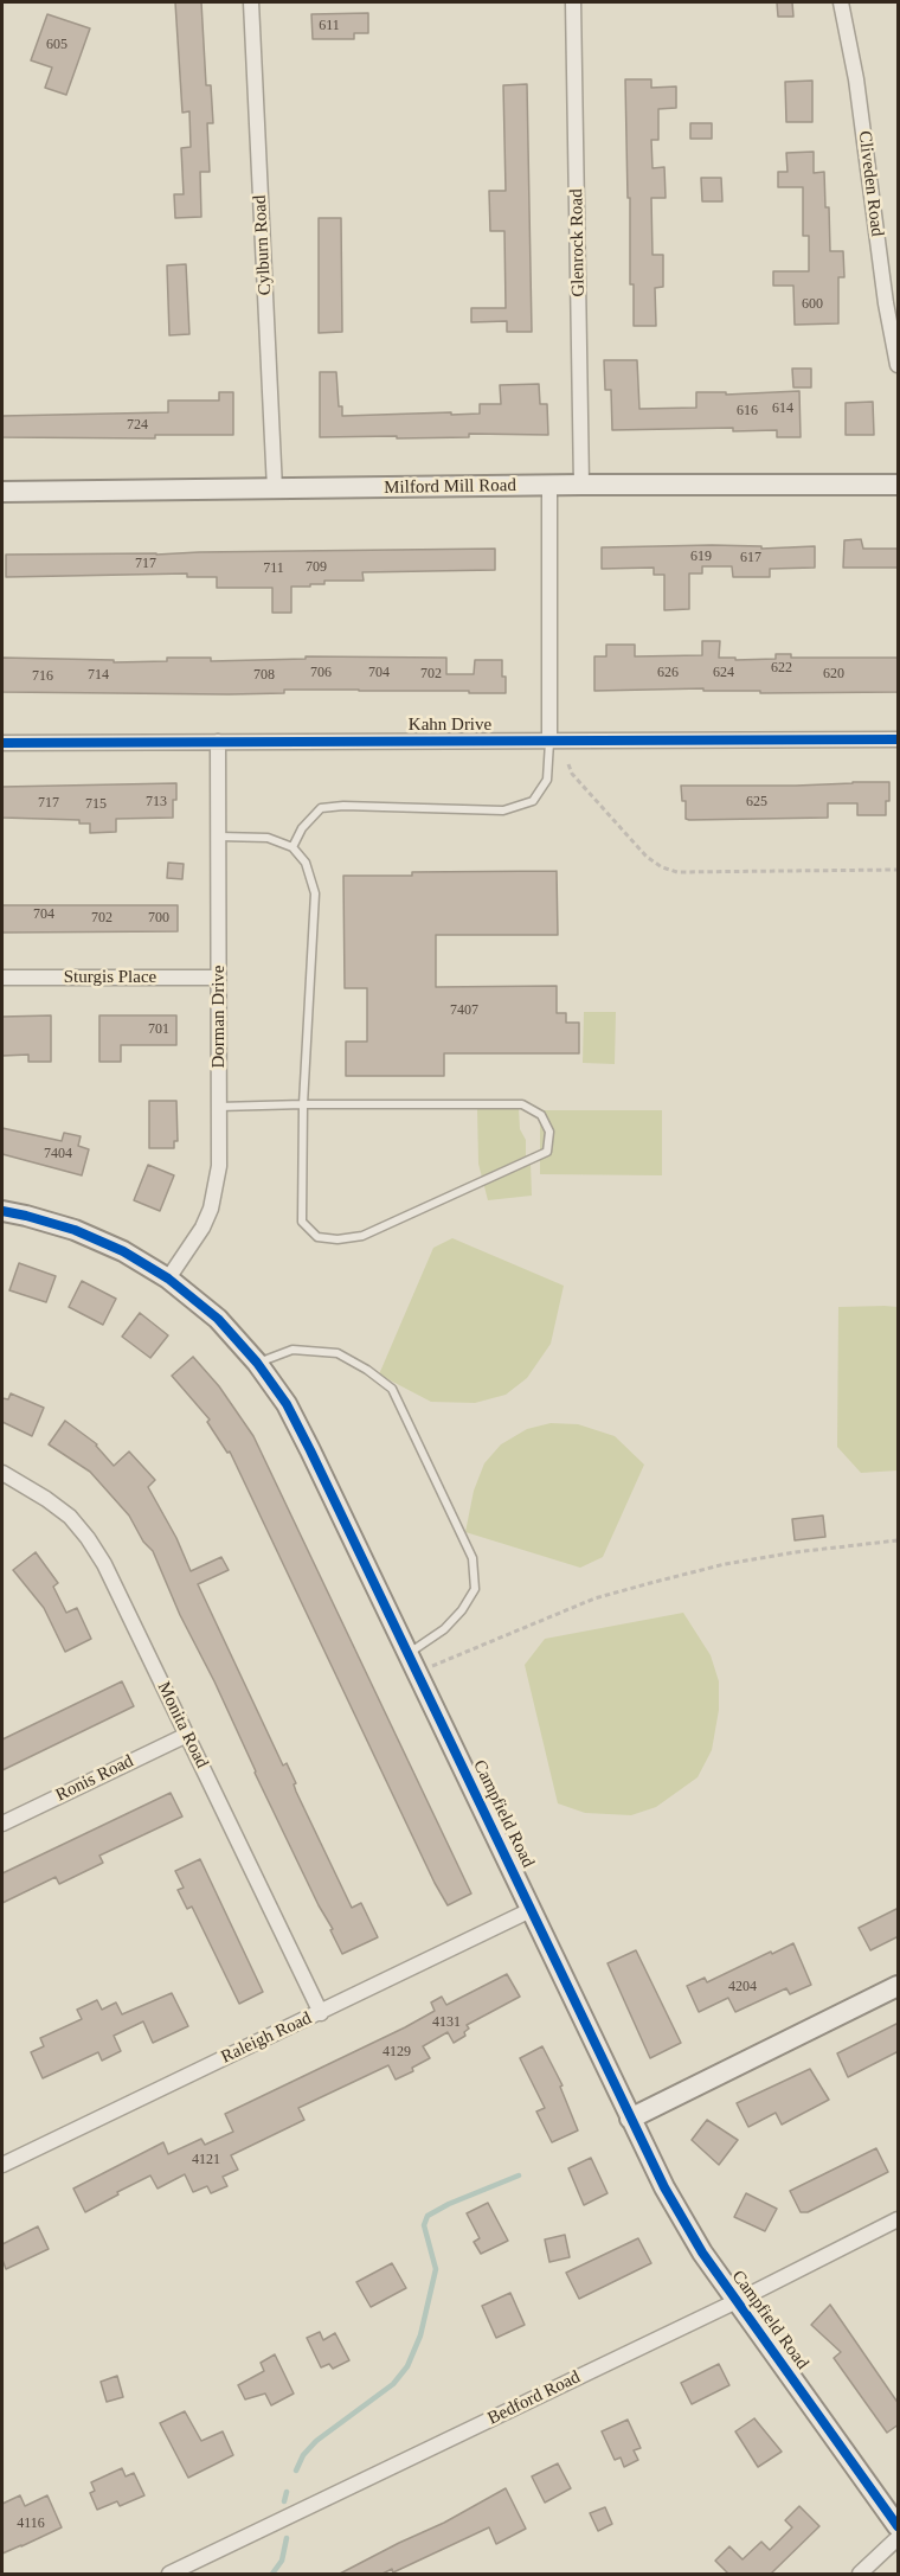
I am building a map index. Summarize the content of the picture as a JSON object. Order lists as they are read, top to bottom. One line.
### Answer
{"streets":{"street":["Cliveden Road","Glenrock Road","Cylburn Road","Milford Mill Road","Kahn Drive","Sturgis Place","Dorman Drive","Monita Road","Ronis Road","Campfield Road","Raleigh Road","Bedford Road"]},"crossings":[["Glenrock Road","Milford Mill Road"],["Cylburn Road","Milford Mill Road"],["Kahn Drive","Dorman Drive"],["Sturgis Place","Dorman Drive"],["Dorman Drive","Campfield Road"],["Monita Road","Ronis Road"],["Monita Road","Raleigh Road"],["Campfield Road","Raleigh Road"],["Campfield Road","Bedford Road"]],"house_numbers":["611","605","600","614","616","724","619","617","717","709","711","622","706","704","626","624","702","620","714","708","716","713","625","717","715","704","702","700","7407","701","7404","4204","4131","4129","4121","4116"]}
